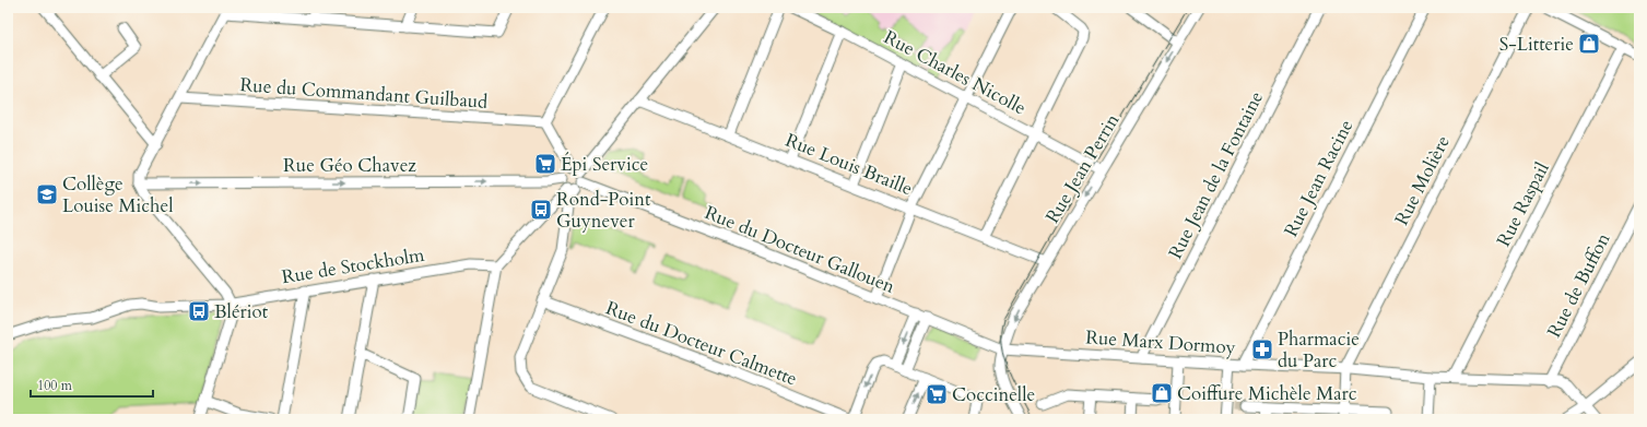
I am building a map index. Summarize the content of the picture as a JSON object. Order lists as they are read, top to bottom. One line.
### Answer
{"streets":{"street":["Rue Charles Nicolle","Rue du Commandant Guilbaud","Rue Louis Braille","Rue Géo Chavez","Rue Jean Perrin","Rue Jean de la Fontaine","Rue Jean Racine","Rue Molière","Rue Raspail","Rue du Docteur Gallouen","Rue de Stockholm","Rue de Buffon","Rue Marx Dormoy","Rue du Docteur Calmette"]},"crossings":[["Rue Charles Nicolle","Rue Jean Perrin"],["Rue Louis Braille","Rue Jean Perrin"],["Rue Jean Perrin","Rue du Docteur Gallouen"],["Rue Jean Perrin","Rue Marx Dormoy"],["Rue Jean de la Fontaine","Rue Marx Dormoy"],["Rue Jean Racine","Rue Marx Dormoy"],["Rue Molière","Rue Marx Dormoy"],["Rue Raspail","Rue Marx Dormoy"],["Rue du Docteur Gallouen","Rue Marx Dormoy"],["Rue de Buffon","Rue Marx Dormoy"]],"one_way":["Rue Géo Chavez"],"places":{"shop":["S-Litterie","Coiffure Michèle Marc"],"supermarket":["Épi Service","Coccinelle"],"school or university":["Collège Louise Michel"],"bus stop":["Rond-Point Guynever","Blériot"],"pharmacy":["Pharmacie du Parc"]},"scale_bar":"100 m"}
